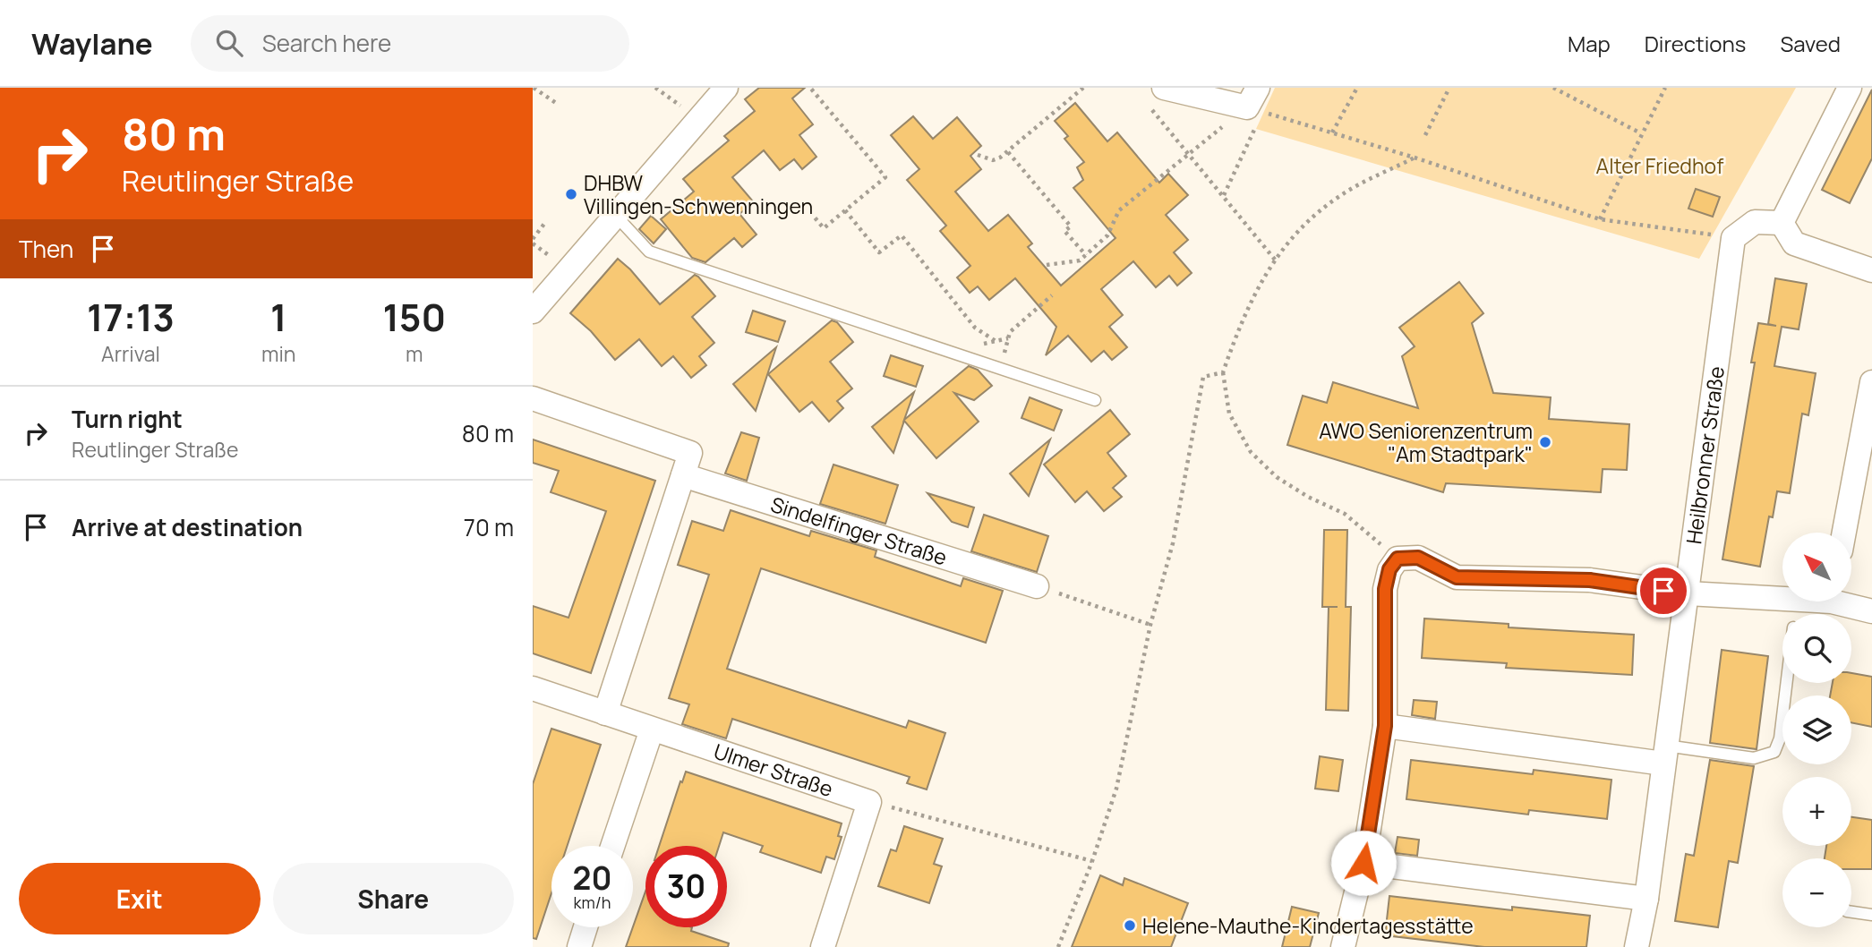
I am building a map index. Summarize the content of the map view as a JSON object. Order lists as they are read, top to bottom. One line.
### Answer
{"streets":{"street":["Heilbronner Straße","Sindelfinger Straße","Ulmer Straße"]},"parks":["Alter Friedhof"],"places":["DHBW Villingen-Schwenningen","AWO Seniorenzentrum \"Am Stadtpark\"","Helene-Mauthe-Kindertagesstätte"],"north":"top left","page":{"header":"Waylane","search":"Search here","nav":["Map","Directions","Saved"],"turn":["80 m","Reutlinger Straße"],"then":"Then","eta":["17:13","Arrival","1","min","150","m"],"list":[{"name":"Turn right","note":"Reutlinger Straße","value":"80 m"},{"name":"Arrive at destination","value":"70 m"}],"map_buttons":["+","−"],"speed":"20 km/h","limit":"30","buttons":["Exit","Share"]}}
